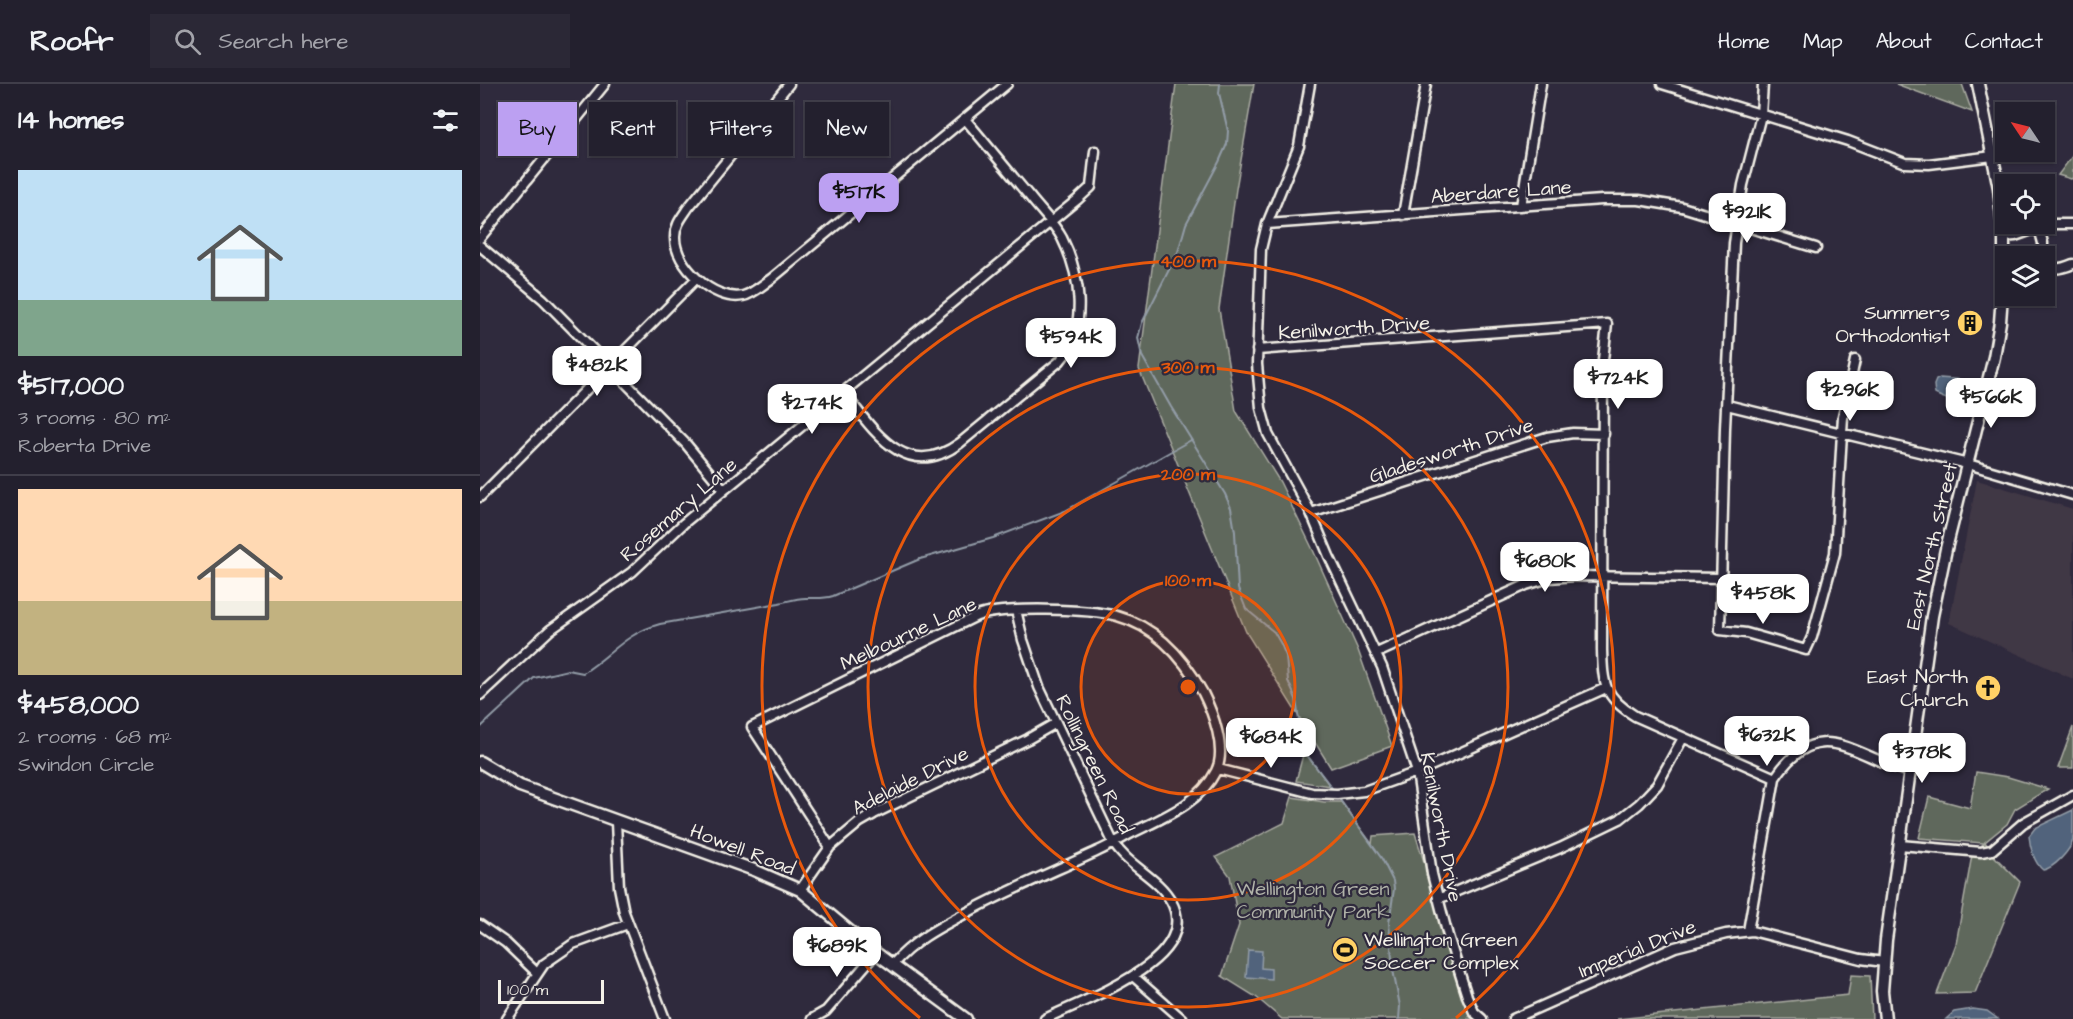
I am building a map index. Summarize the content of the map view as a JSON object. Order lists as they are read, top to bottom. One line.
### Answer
{"streets":{"main road":["East North Street","Howell Road"],"street":["Aberdare Lane","Kenilworth Drive","Gladesworth Drive","Rosemary Lane","Melbourne Lane","Rollingreen Road","Adelaide Drive","Imperial Drive"]},"crossings":[["Kenilworth Drive","Gladesworth Drive"],["East North Street","Imperial Drive"],["Melbourne Lane","Rollingreen Road"],["Melbourne Lane","Adelaide Drive"],["Rollingreen Road","Adelaide Drive"],["Adelaide Drive","Howell Road"]],"parks":["Wellington Green Community Park"],"places":{"building":["Summers Orthodontist"],"church":["East North Church"],"sports":["Wellington Green Soccer Complex"]},"scale_bar":"100 m","north":"top left","page":{"header":"Roofr","search":"Search here","nav":["Home","Map","About","Contact"],"heading":"14 homes","chip":["Buy","Rent","Filters","New"],"list":[{"name":"$517,000","note":"3 rooms · 80 m² · Roberta Drive"},{"name":"$458,000","note":"2 rooms · 68 m² · Swindon Circle"}],"price":["$517K","$921K","$594K","$482K","$724K","$296K","$566K","$274K","$680K","$458K","$632K","$684K","$378K","$689K"],"scale":"100 m"},"rings":["400 m","300 m","200 m","100 m"]}
